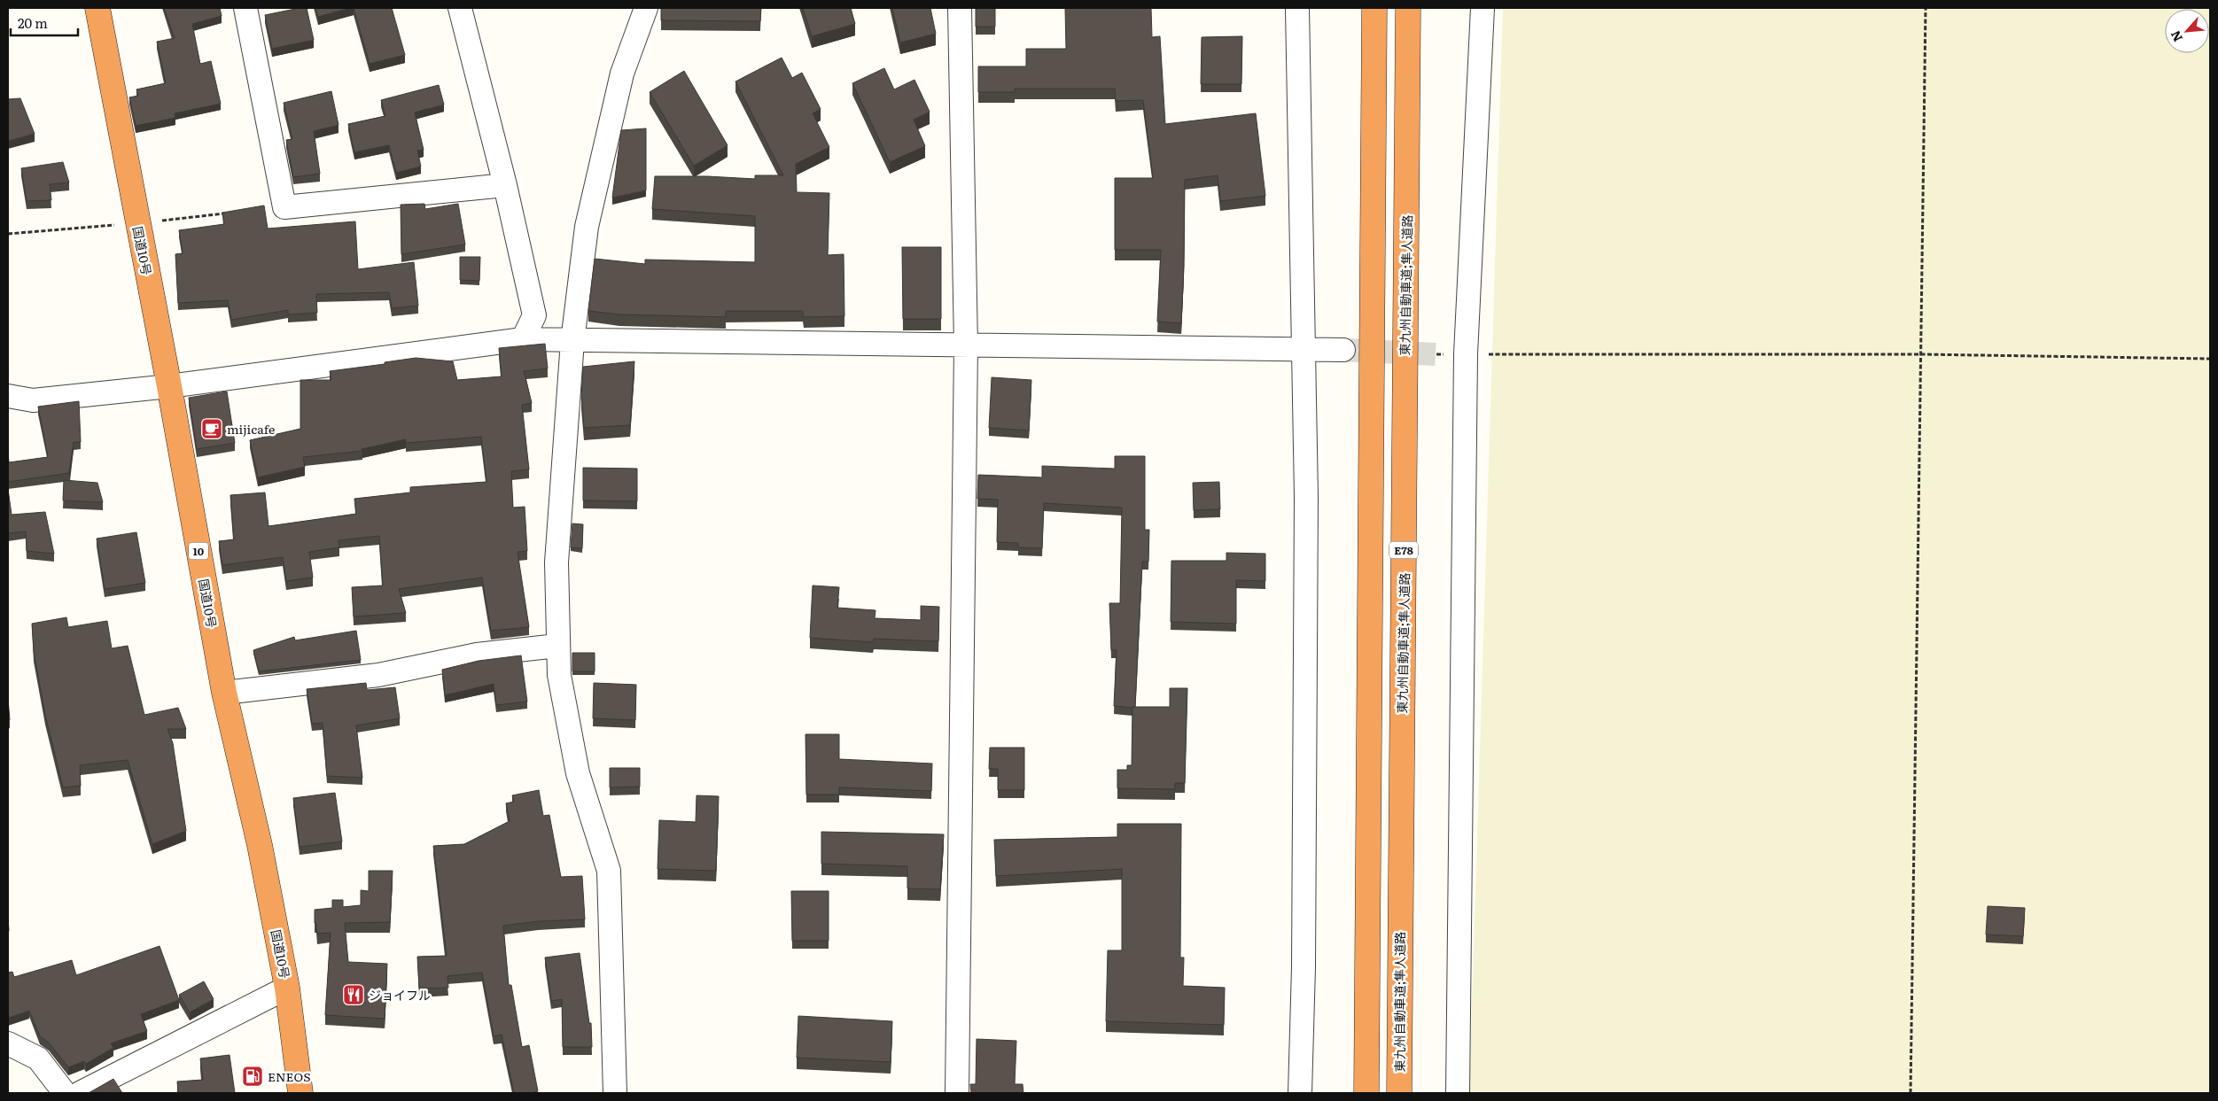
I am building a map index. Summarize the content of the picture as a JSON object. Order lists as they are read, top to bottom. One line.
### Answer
{"streets":{"highway":["国道10号","東九州自動車道;隼人道路","E78","10"]},"places":{"cafe":["mijicafe"],"restaurant":["ジョイフル"],"fuel station":["ENEOS"]},"scale_bar":"20 m","north":"bottom left"}
